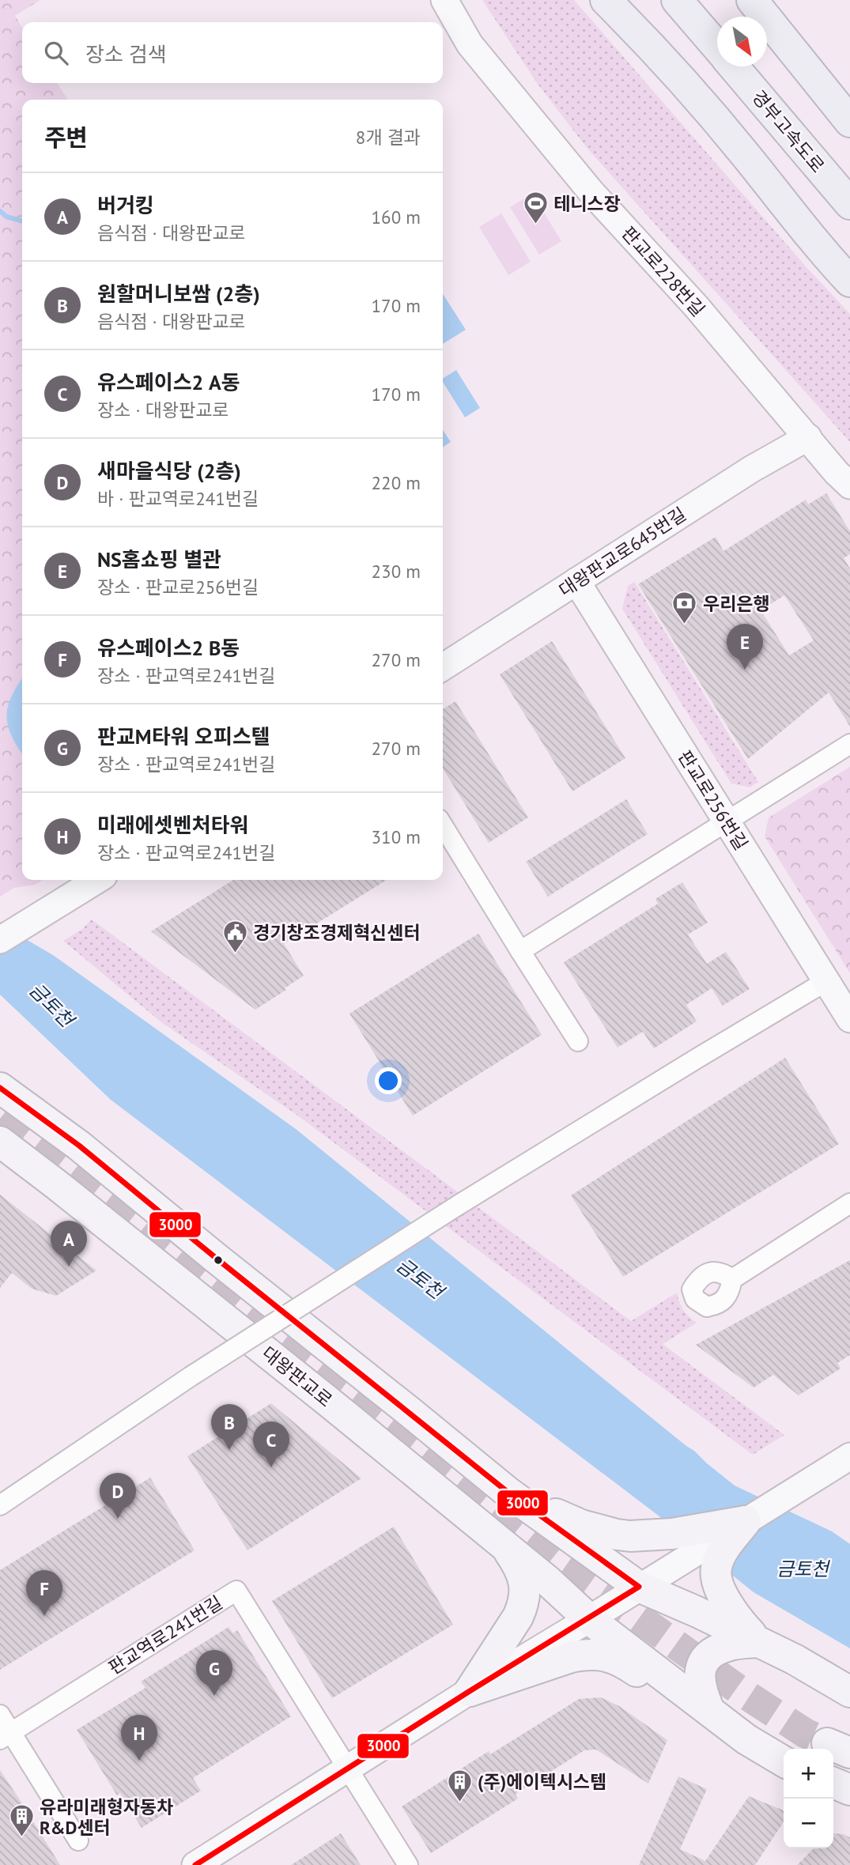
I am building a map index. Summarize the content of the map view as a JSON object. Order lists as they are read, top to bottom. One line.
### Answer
{"streets":{"highway":["경부고속도로"],"main road":["대왕판교로"],"street":["판교로228번길","대왕판교로645번길","판교로256번길","판교역로241번길"]},"crossings":[["판교로228번길","대왕판교로645번길"],["대왕판교로645번길","판교로256번길"]],"water":["금토천"],"places":{"sports":["테니스장"],"bank":["우리은행"],"public building":["경기창조경제혁신센터"],"building":["(주)에이텍시스템","유라미래형자동차 R&D센터"]},"lines":["transit line 3000"],"north":"bottom right","page":{"search":"장소 검색","heading":["주변","8개 결과"],"list":[{"mark":"A","name":"버거킹","note":"음식점 · 대왕판교로","value":"160 m"},{"mark":"B","name":"원할머니보쌈 (2층)","note":"음식점 · 대왕판교로","value":"170 m"},{"mark":"C","name":"유스페이스2 A동","note":"장소 · 대왕판교로","value":"170 m"},{"mark":"D","name":"새마을식당 (2층)","note":"바 · 판교역로241번길","value":"220 m"},{"mark":"E","name":"NS홈쇼핑 별관","note":"장소 · 판교로256번길","value":"230 m"},{"mark":"F","name":"유스페이스2 B동","note":"장소 · 판교역로241번길","value":"270 m"},{"mark":"G","name":"판교M타워 오피스텔","note":"장소 · 판교역로241번길","value":"270 m"},{"mark":"H","name":"미래에셋벤처타워","note":"장소 · 판교역로241번길","value":"310 m"}],"pins":["E","A","B","C","D","F","G","H"],"map_buttons":["+","−"]}}
